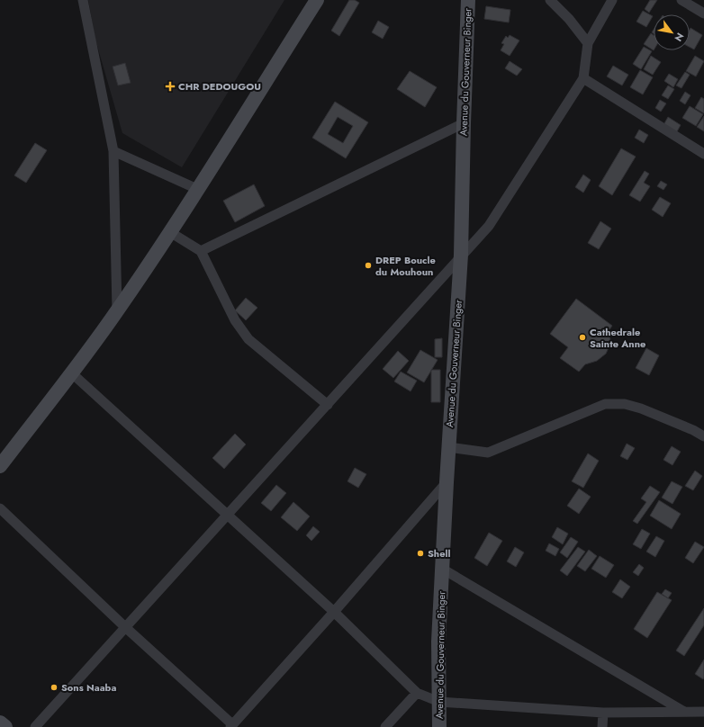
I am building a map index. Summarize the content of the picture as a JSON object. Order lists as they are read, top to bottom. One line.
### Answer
{"streets":{"main road":["Avenue du Gouverneur Binger"]},"places":{"health":["CHR DEDOUGOU"],"other":["DREP Boucle du Mouhoun","Cathedrale Sainte Anne","Shell","Sons Naaba"]},"north":"bottom right"}
